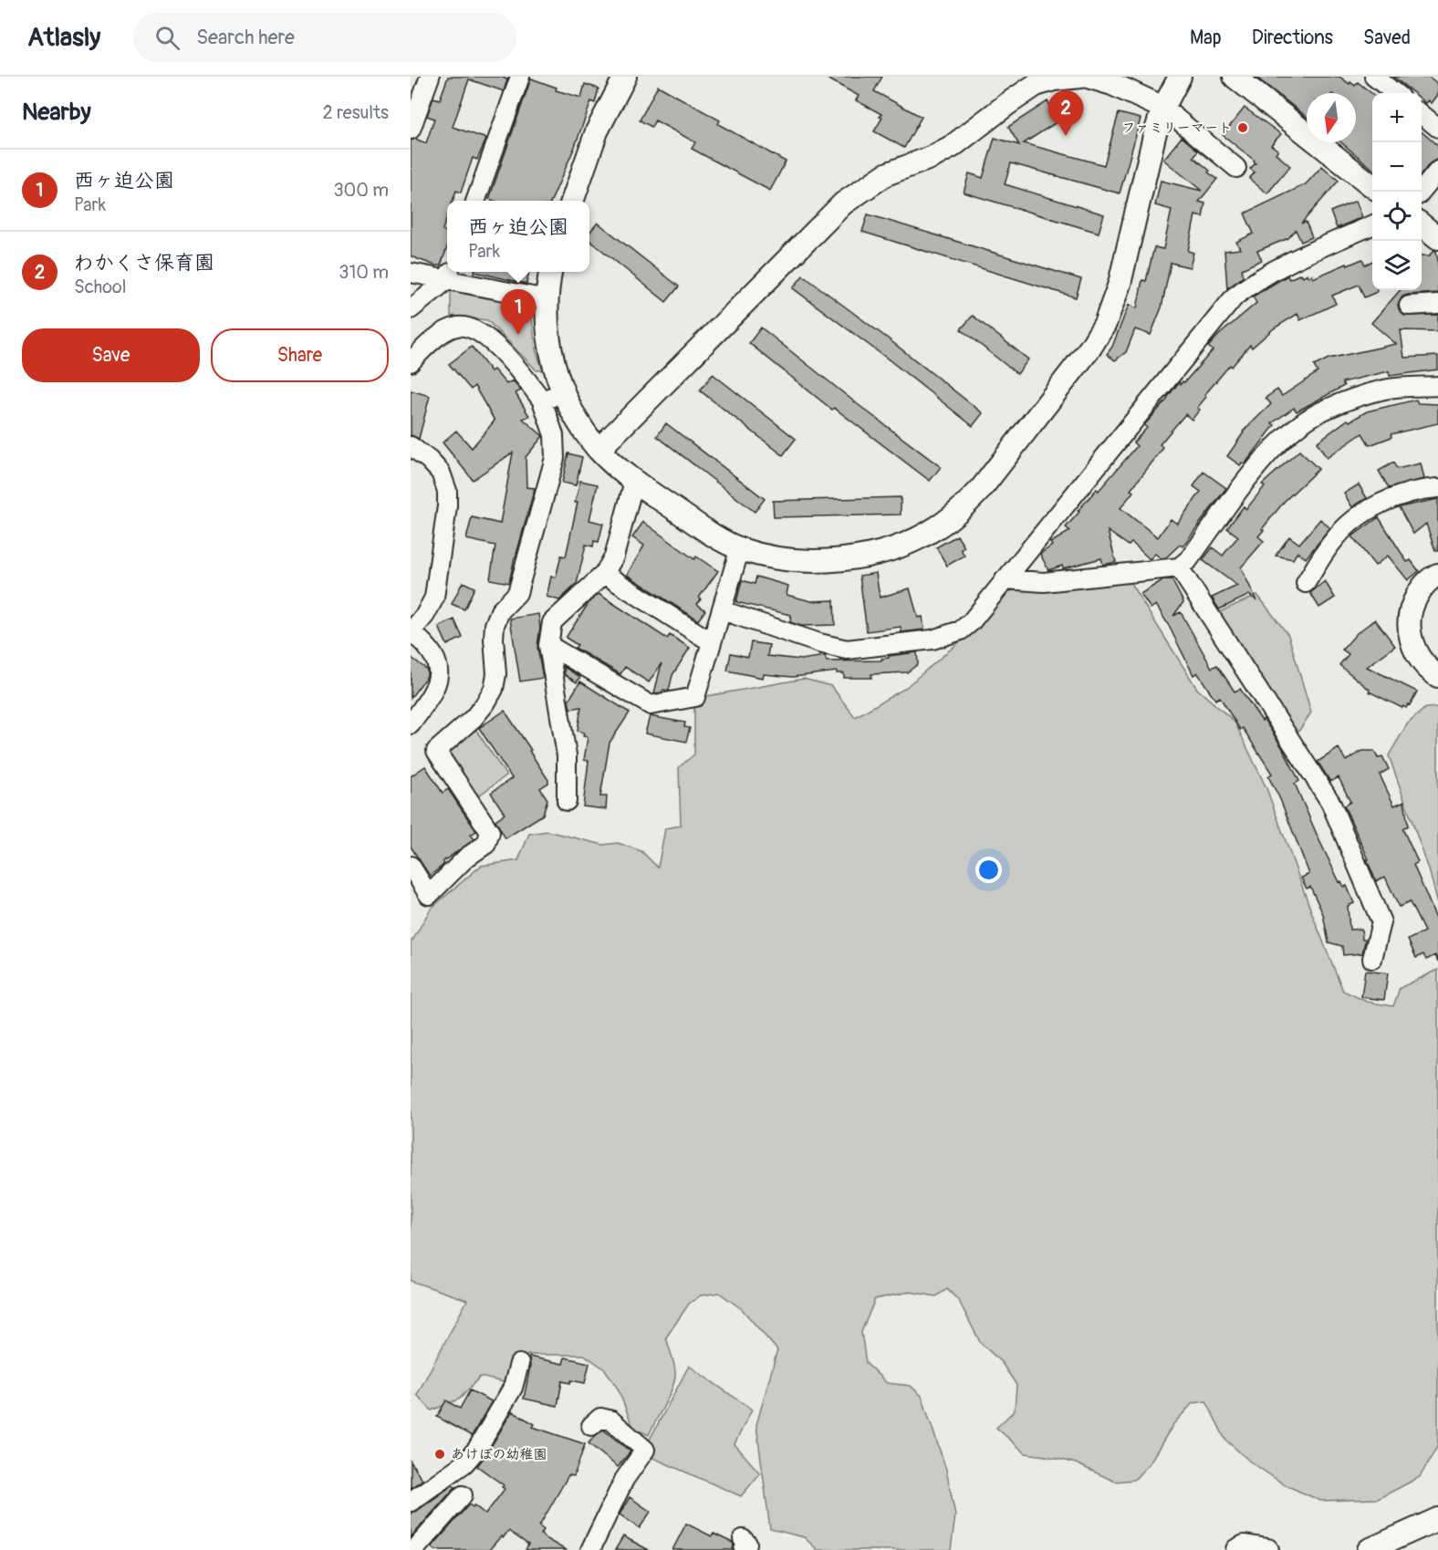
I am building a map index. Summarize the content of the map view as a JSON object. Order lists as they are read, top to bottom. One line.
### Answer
{"places":["ファミリーマート","あけぼの幼稚園"],"north":"bottom","page":{"header":"Atlasly","search":"Search here","nav":["Map","Directions","Saved"],"heading":["Nearby","2 results"],"pins":["2","1"],"map_buttons":["+","−"],"list":[{"mark":"1","name":"西ヶ迫公園","note":"Park","value":"300 m"},{"mark":"2","name":"わかくさ保育園","note":"School","value":"310 m"}],"popup":["西ヶ迫公園","Park"],"buttons":["Save","Share"]}}
